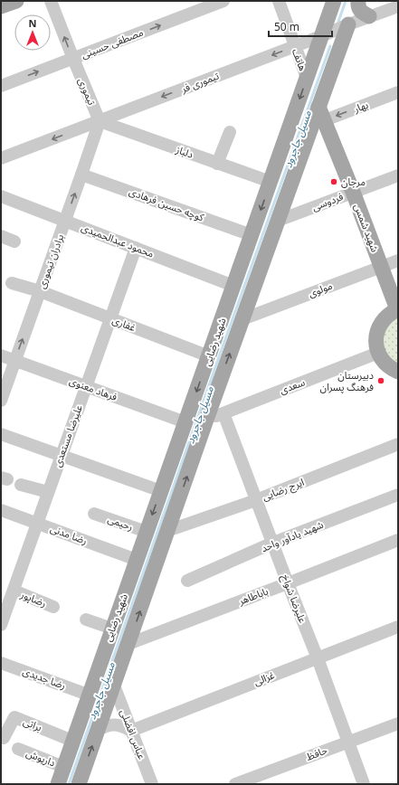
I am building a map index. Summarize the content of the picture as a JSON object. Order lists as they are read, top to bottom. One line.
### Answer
{"streets":{"main road":["شهید شمس","شهید رضایی"],"street":["مصطفی حسینی","هاتف","تیموری فر","تیموری","بهار","دلباز","فردوسی","کوچه حسین فرهادی","محمود عبدالحمیدی","برادران تیموری","مولوی","غفاری","سعدی","فرهاد معنوی","علیرضا مستعدی","ایرج رضایی","رحیمی","رضا مدنی","شهید یادآور واحد","باباطاهر","رضاپور","علیرضا شواخ","رضا جدیدی","غزالی","براتی","عباس افضلی","حافظ","داریوش"]},"crossings":[["مصطفی حسینی","تیموری"],["هاتف","تیموری فر"],["هاتف","شهید رضایی"],["تیموری فر","تیموری"],["تیموری فر","دلباز"],["تیموری فر","برادران تیموری"],["تیموری فر","شهید رضایی"],["تیموری","دلباز"],["تیموری","برادران تیموری"],["بهار","شهید شمس"],["بهار","شهید رضایی"],["دلباز","برادران تیموری"],["دلباز","شهید رضایی"],["فردوسی","شهید شمس"],["فردوسی","شهید رضایی"],["کوچه حسین فرهادی","برادران تیموری"],["کوچه حسین فرهادی","شهید رضایی"],["شهید شمس","مولوی"],["شهید شمس","شهید رضایی"],["محمود عبدالحمیدی","برادران تیموری"],["محمود عبدالحمیدی","شهید رضایی"],["محمود عبدالحمیدی","علیرضا مستعدی"],["برادران تیموری","غفاری"],["برادران تیموری","فرهاد معنوی"],["مولوی","شهید رضایی"],["غفاری","شهید رضایی"],["غفاری","علیرضا مستعدی"],["شهید رضایی","سعدی"],["شهید رضایی","فرهاد معنوی"],["شهید رضایی","ایرج رضایی"],["شهید رضایی","رحیمی"],["شهید رضایی","رضا مدنی"],["شهید رضایی","باباطاهر"],["شهید رضایی","رضا جدیدی"],["شهید رضایی","براتی"],["شهید رضایی","عباس افضلی"],["شهید رضایی","داریوش"],["سعدی","علیرضا شواخ"],["فرهاد معنوی","علیرضا مستعدی"],["علیرضا مستعدی","رضا مدنی"],["علیرضا مستعدی","رضاپور"],["ایرج رضایی","علیرضا شواخ"],["شهید یادآور واحد","علیرضا شواخ"],["باباطاهر","علیرضا شواخ"],["علیرضا شواخ","غزالی"],["علیرضا شواخ","حافظ"],["غزالی","عباس افضلی"]],"one_way":["مصطفی حسینی","تیموری فر","تیموری","بهار","برادران تیموری"],"water":["مسیل جاجرود"],"places":["مرجان","دبیرستان فرهنگ پسران"],"scale_bar":"50 m","north":"top"}
